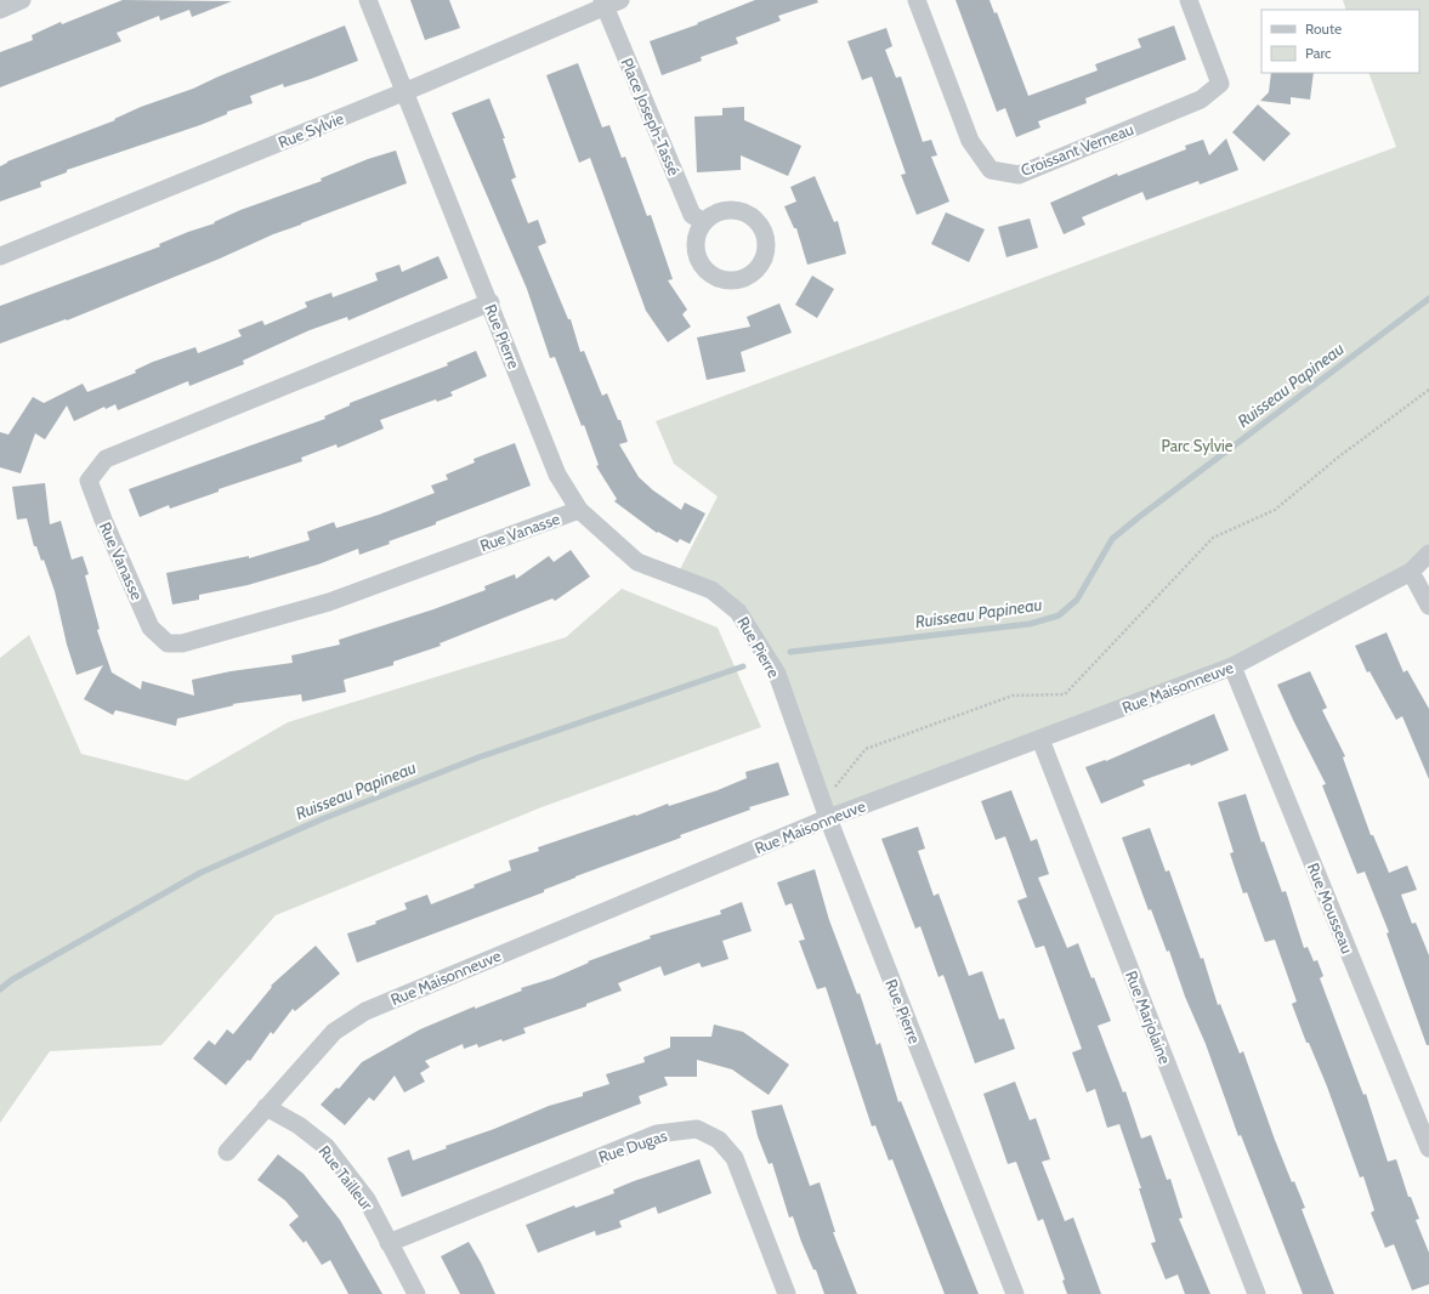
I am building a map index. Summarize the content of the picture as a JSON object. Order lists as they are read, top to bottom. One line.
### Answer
{"streets":{"street":["Place Joseph-Tassé","Rue Sylvie","Croissant Verneau","Rue Pierre","Rue Vanasse","Rue Maisonneuve","Rue Mousseau","Rue Marjolaine","Rue Dugas","Rue Tailleur"]},"crossings":[["Place Joseph-Tassé","Rue Sylvie"],["Rue Sylvie","Rue Pierre"],["Rue Pierre","Rue Vanasse"],["Rue Pierre","Rue Maisonneuve"],["Rue Maisonneuve","Rue Mousseau"],["Rue Maisonneuve","Rue Marjolaine"],["Rue Maisonneuve","Rue Tailleur"],["Rue Dugas","Rue Tailleur"]],"water":["Ruisseau Papineau"],"parks":["Parc Sylvie"],"legend":["Route","Parc"]}
